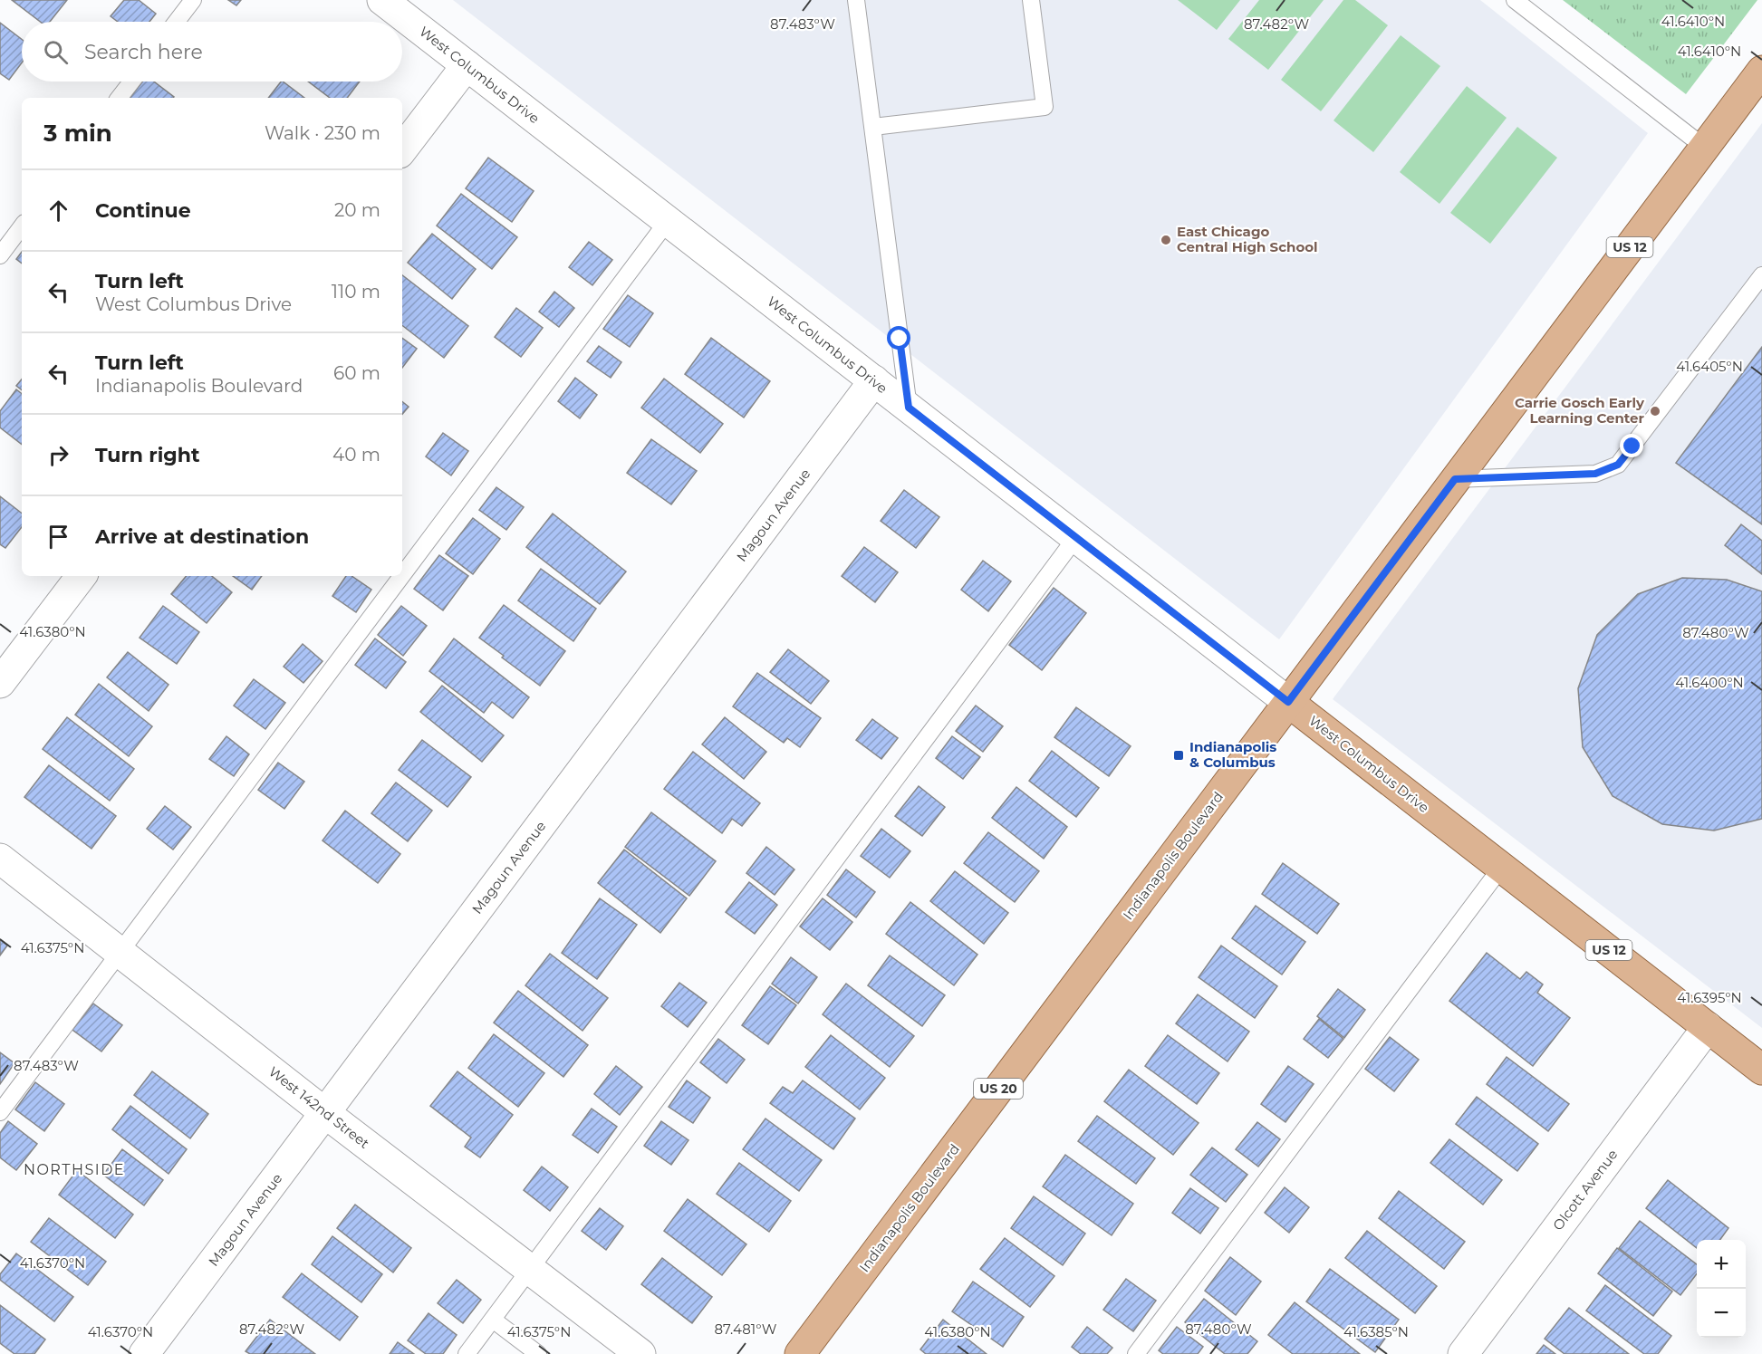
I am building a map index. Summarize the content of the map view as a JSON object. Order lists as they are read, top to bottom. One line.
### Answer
{"streets":{"main road":["West Columbus Drive","US 12","Indianapolis Boulevard","US 20"],"street":["Magoun Avenue","West 142nd Street","Olcott Avenue"]},"crossings":[["West Columbus Drive","Magoun Avenue"],["West Columbus Drive","Indianapolis Boulevard"],["West Columbus Drive","Olcott Avenue"],["Magoun Avenue","West 142nd Street"]],"districts":["NORTHSIDE"],"places":{"other":["East Chicago Central High School","Carrie Gosch Early Learning Center"],"transit":["Indianapolis & Columbus"]},"page":{"search":"Search here","heading":["3 min","Walk · 230 m"],"list":[["Continue","20 m"],["Turn left","West Columbus Drive","110 m"],["Turn left","Indianapolis Boulevard","60 m"],["Turn right","40 m"],"Arrive at destination"],"map_buttons":["+","−"]},"coordinates":["41.6410°N","87.483°W","87.482°W","41.6405°N","41.6380°N","87.480°W","41.6400°N","41.6375°N","41.6395°N","41.6370°N","87.481°W","41.6385°N"]}
